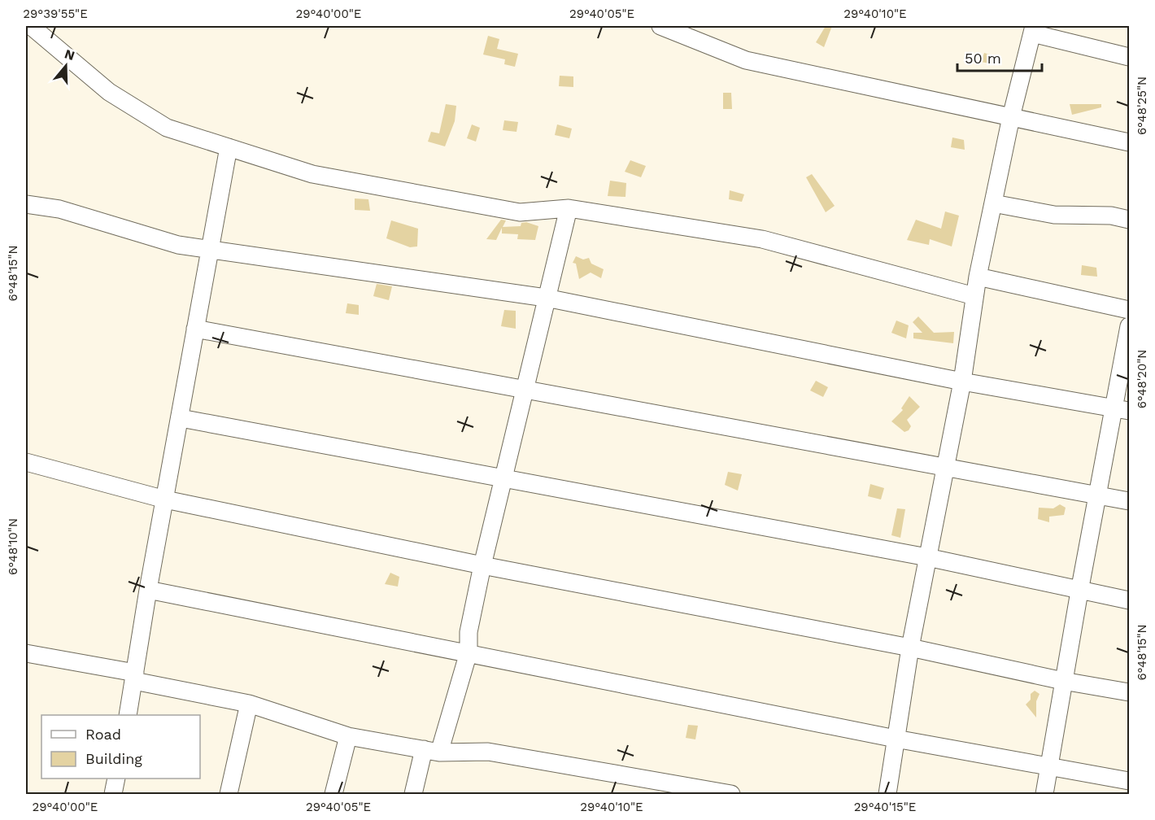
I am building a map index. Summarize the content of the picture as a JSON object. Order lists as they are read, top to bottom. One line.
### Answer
{"legend":["Road","Building"],"scale_bar":"50 m","north":"top","coordinates":["29°39'55\"E","29°40'00\"E","29°40'05\"E","29°40'10\"E","6°48'25\"N","6°48'15\"N","6°48'20\"N","6°48'10\"N","29°40'15\"E"]}
